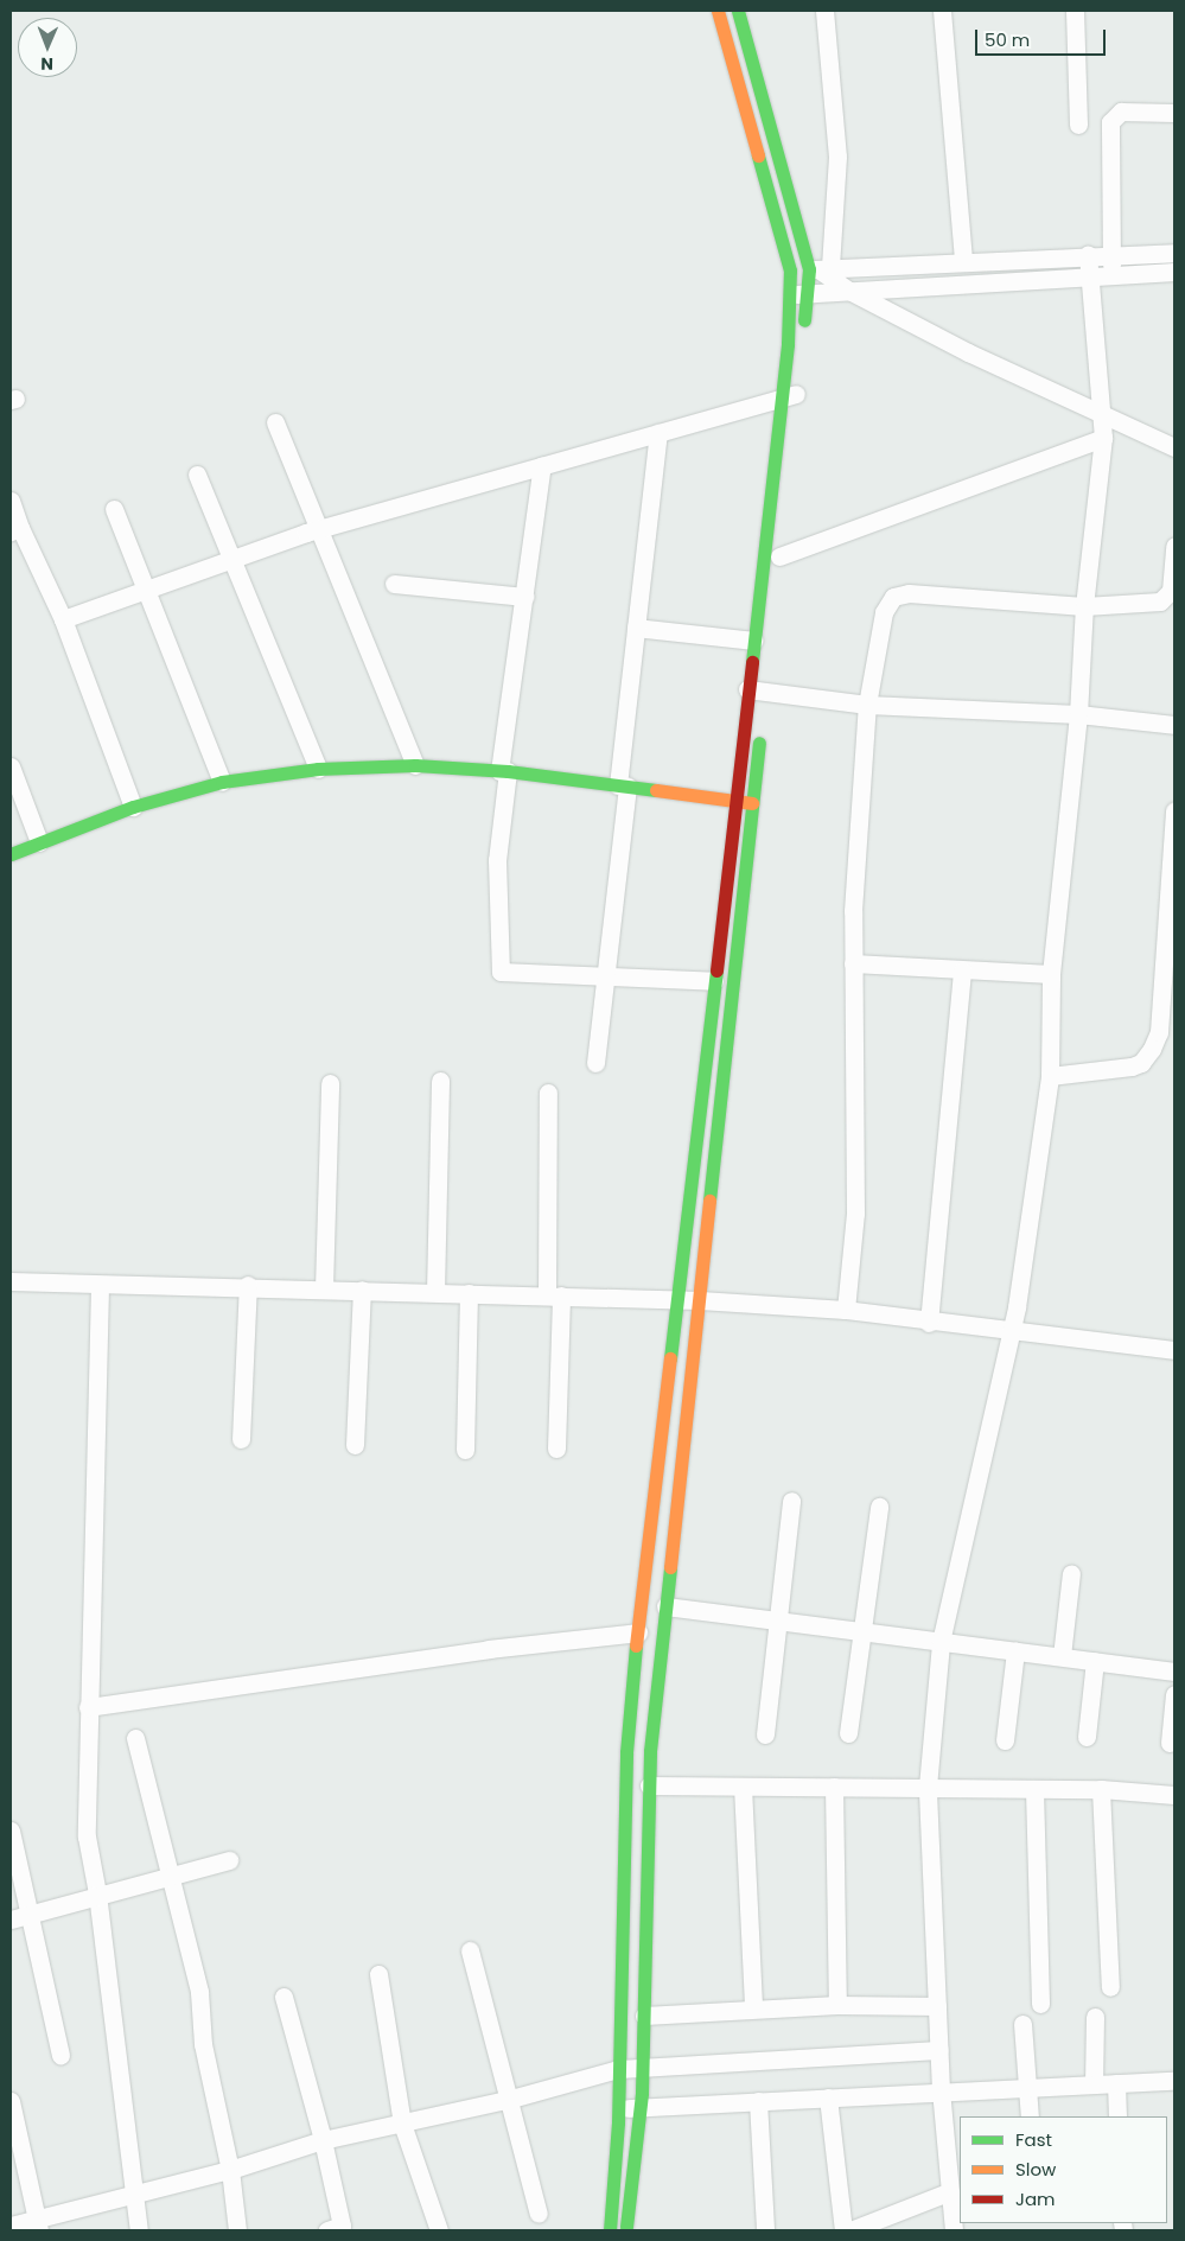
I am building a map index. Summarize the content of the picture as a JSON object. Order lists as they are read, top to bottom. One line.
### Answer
{"legend":["Fast","Slow","Jam"],"scale_bar":"50 m","north":"bottom"}
